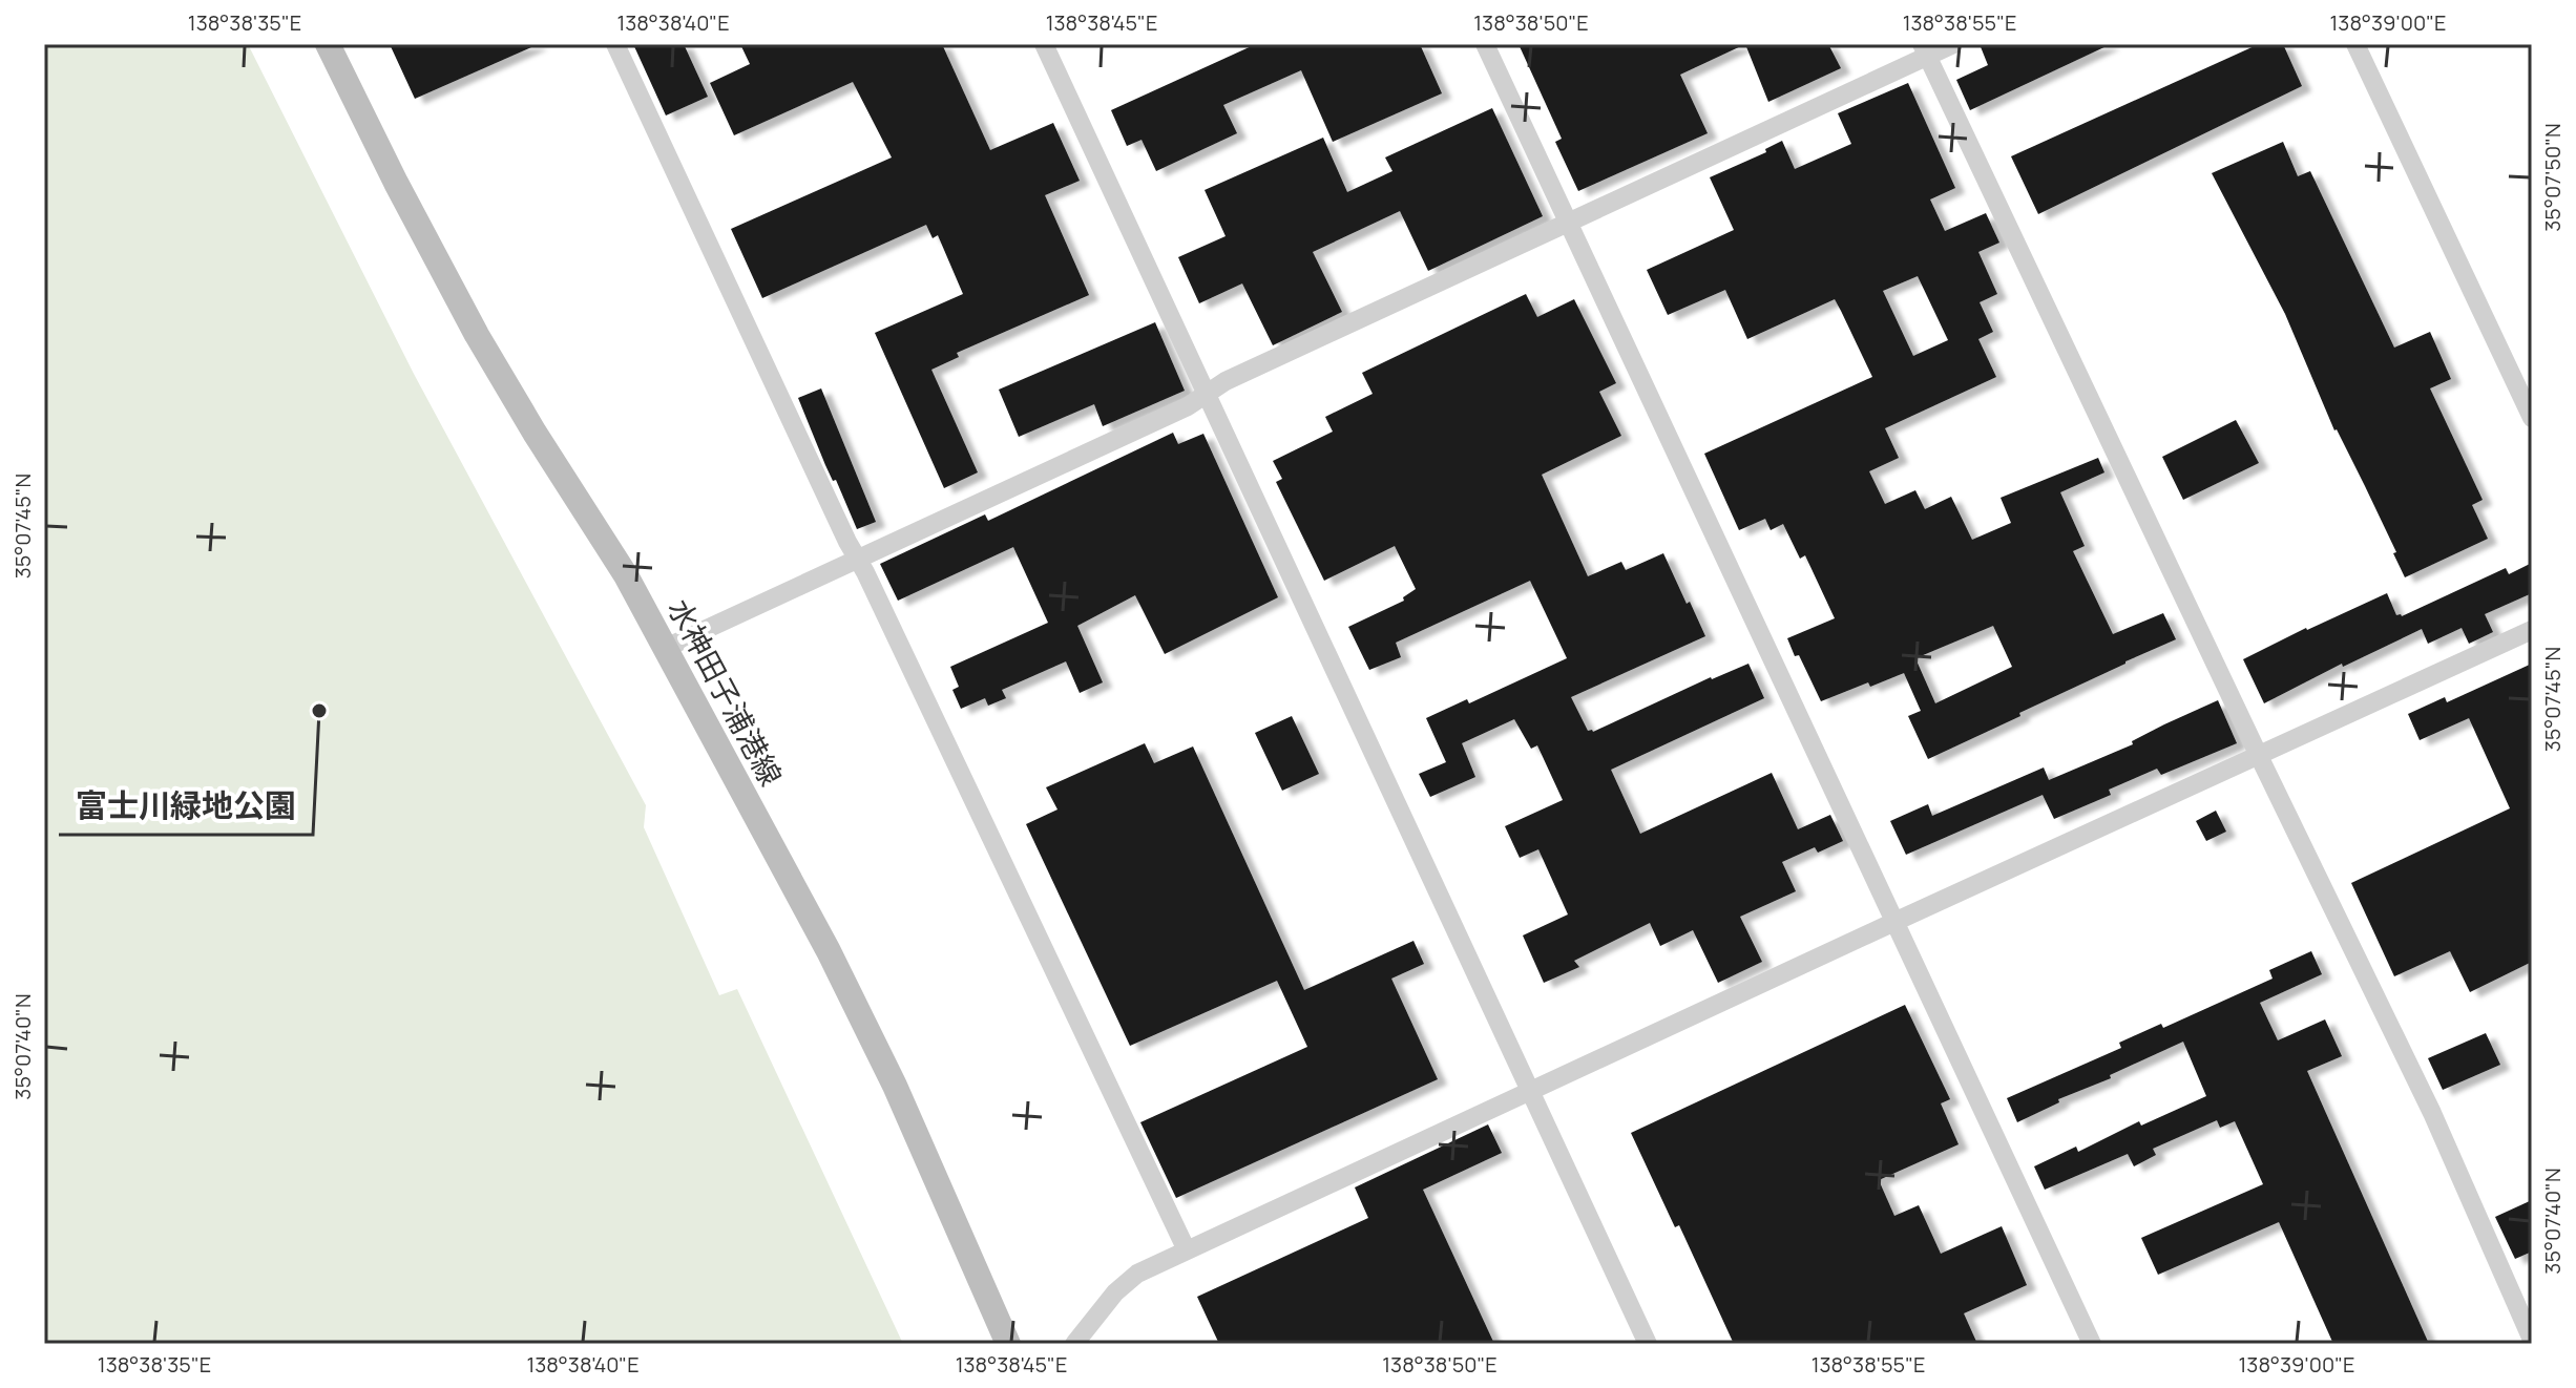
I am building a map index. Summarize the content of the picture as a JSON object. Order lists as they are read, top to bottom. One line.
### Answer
{"streets":{"main road":["水神田子浦港線"]},"places":["富士川緑地公園"],"coordinates":["138°38'35\"E","138°38'40\"E","138°38'45\"E","138°38'50\"E","138°38'55\"E","138°39'00\"E","35°07'50\"N","35°07'45\"N","35°07'40\"N"]}
